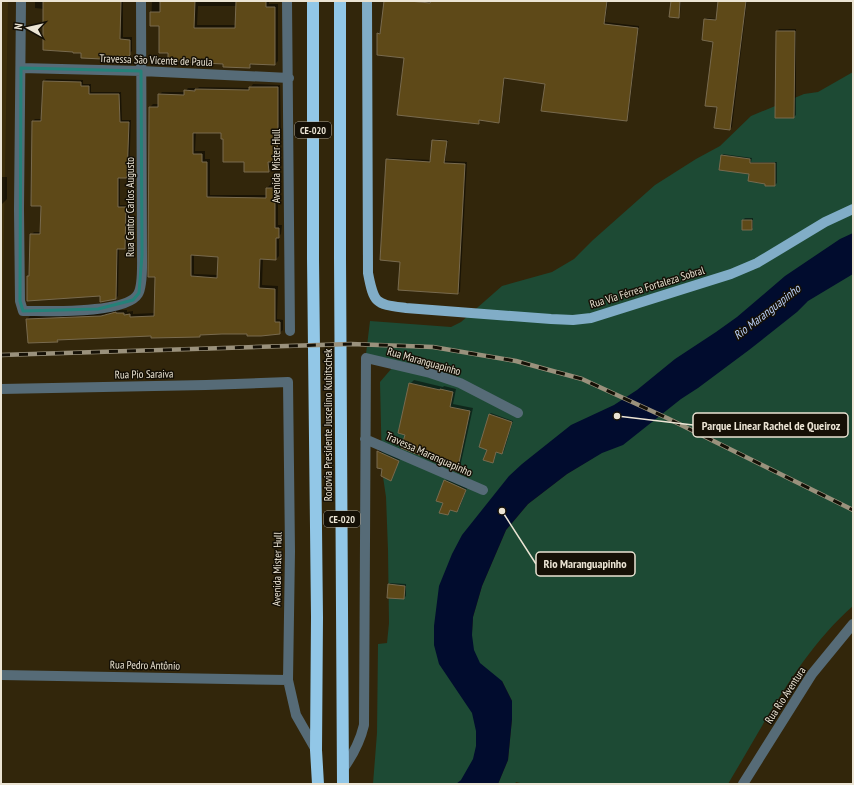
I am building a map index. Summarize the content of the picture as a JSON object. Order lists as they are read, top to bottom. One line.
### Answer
{"streets":{"highway":["CE-020","Rodovia Presidente Juscelino Kubitschek"],"main road":["Rua Via Férrea Fortaleza Sobral"],"street":["Travessa São Vicente de Paula","Avenida Mister Hull","Rua Cantor Carlos Augusto","Rua Maranguapinho","Rua Pio Saraiva","Travessa Maranguapinho","Rua Pedro Antônio","Rua Rio Aventura"]},"crossings":[["Travessa São Vicente de Paula","Avenida Mister Hull"],["Travessa São Vicente de Paula","Rua Cantor Carlos Augusto"],["Avenida Mister Hull","Rua Pio Saraiva"],["Avenida Mister Hull","Rodovia Presidente Juscelino Kubitschek"],["Avenida Mister Hull","Rua Pedro Antônio"],["Rua Maranguapinho","Travessa Maranguapinho"]],"water":["Rio Maranguapinho"],"places":["Parque Linear Rachel de Queiroz","Rio Maranguapinho"],"north":"left"}
